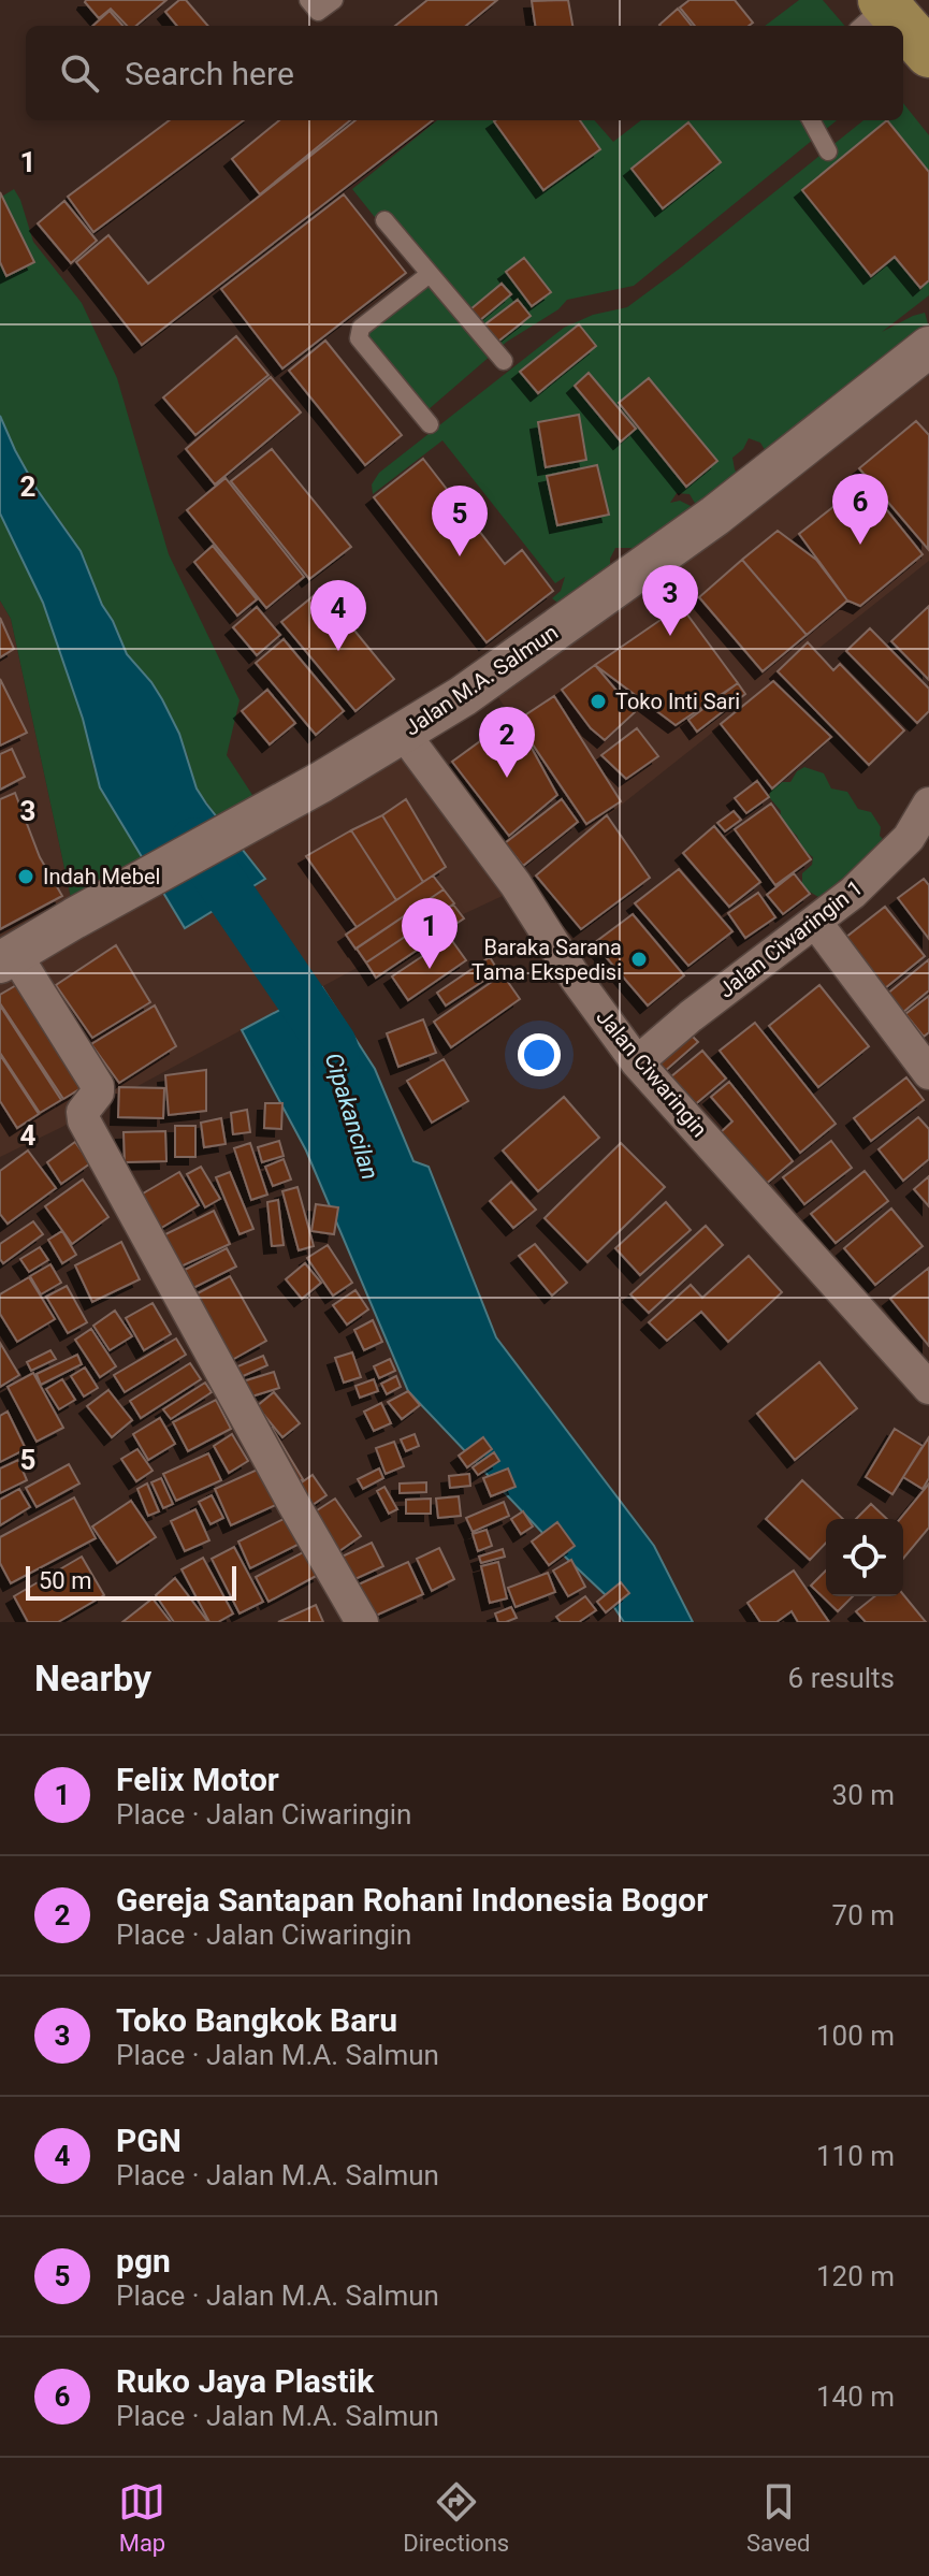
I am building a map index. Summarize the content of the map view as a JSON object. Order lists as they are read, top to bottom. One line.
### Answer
{"streets":{"street":["Jalan M.A. Salmun","Jalan Ciwaringin 1","Jalan Ciwaringin"]},"crossings":[["Jalan M.A. Salmun","Jalan Ciwaringin"],["Jalan Ciwaringin 1","Jalan Ciwaringin"]],"water":["Cipakancilan"],"places":["Toko Inti Sari","Indah Mebel","Baraka Sarana Tama Ekspedisi"],"scale_bar":"50 m","page":{"search":"Search here","pins":["6","5","3","4","2","1"],"scale":"50 m","heading":["Nearby","6 results"],"list":[{"mark":"1","name":"Felix Motor","note":"Place · Jalan Ciwaringin","value":"30 m"},{"mark":"2","name":"Gereja Santapan Rohani Indonesia Bogor","note":"Place · Jalan Ciwaringin","value":"70 m"},{"mark":"3","name":"Toko Bangkok Baru","note":"Place · Jalan M.A. Salmun","value":"100 m"},{"mark":"4","name":"PGN","note":"Place · Jalan M.A. Salmun","value":"110 m"},{"mark":"5","name":"pgn","note":"Place · Jalan M.A. Salmun","value":"120 m"},{"mark":"6","name":"Ruko Jaya Plastik","note":"Place · Jalan M.A. Salmun","value":"140 m"}],"nav":["Map","Directions","Saved"]},"grid":{"rows":["1","2","3","4","5"]}}
